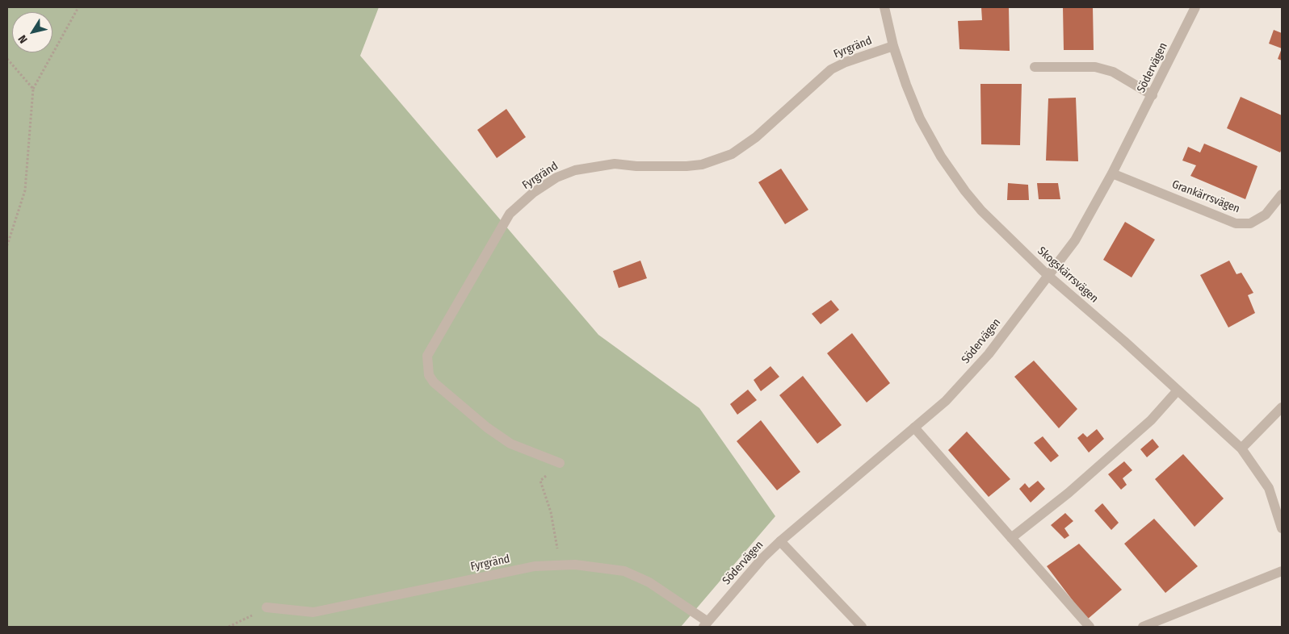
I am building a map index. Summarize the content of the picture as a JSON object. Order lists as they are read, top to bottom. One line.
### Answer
{"streets":{"street":["Fyrgränd","Södervägen","Grankärrsvägen","Skogskärrsvägen"]},"crossings":[["Fyrgränd","Södervägen"],["Fyrgränd","Skogskärrsvägen"],["Södervägen","Grankärrsvägen"],["Södervägen","Skogskärrsvägen"]],"north":"bottom left"}
